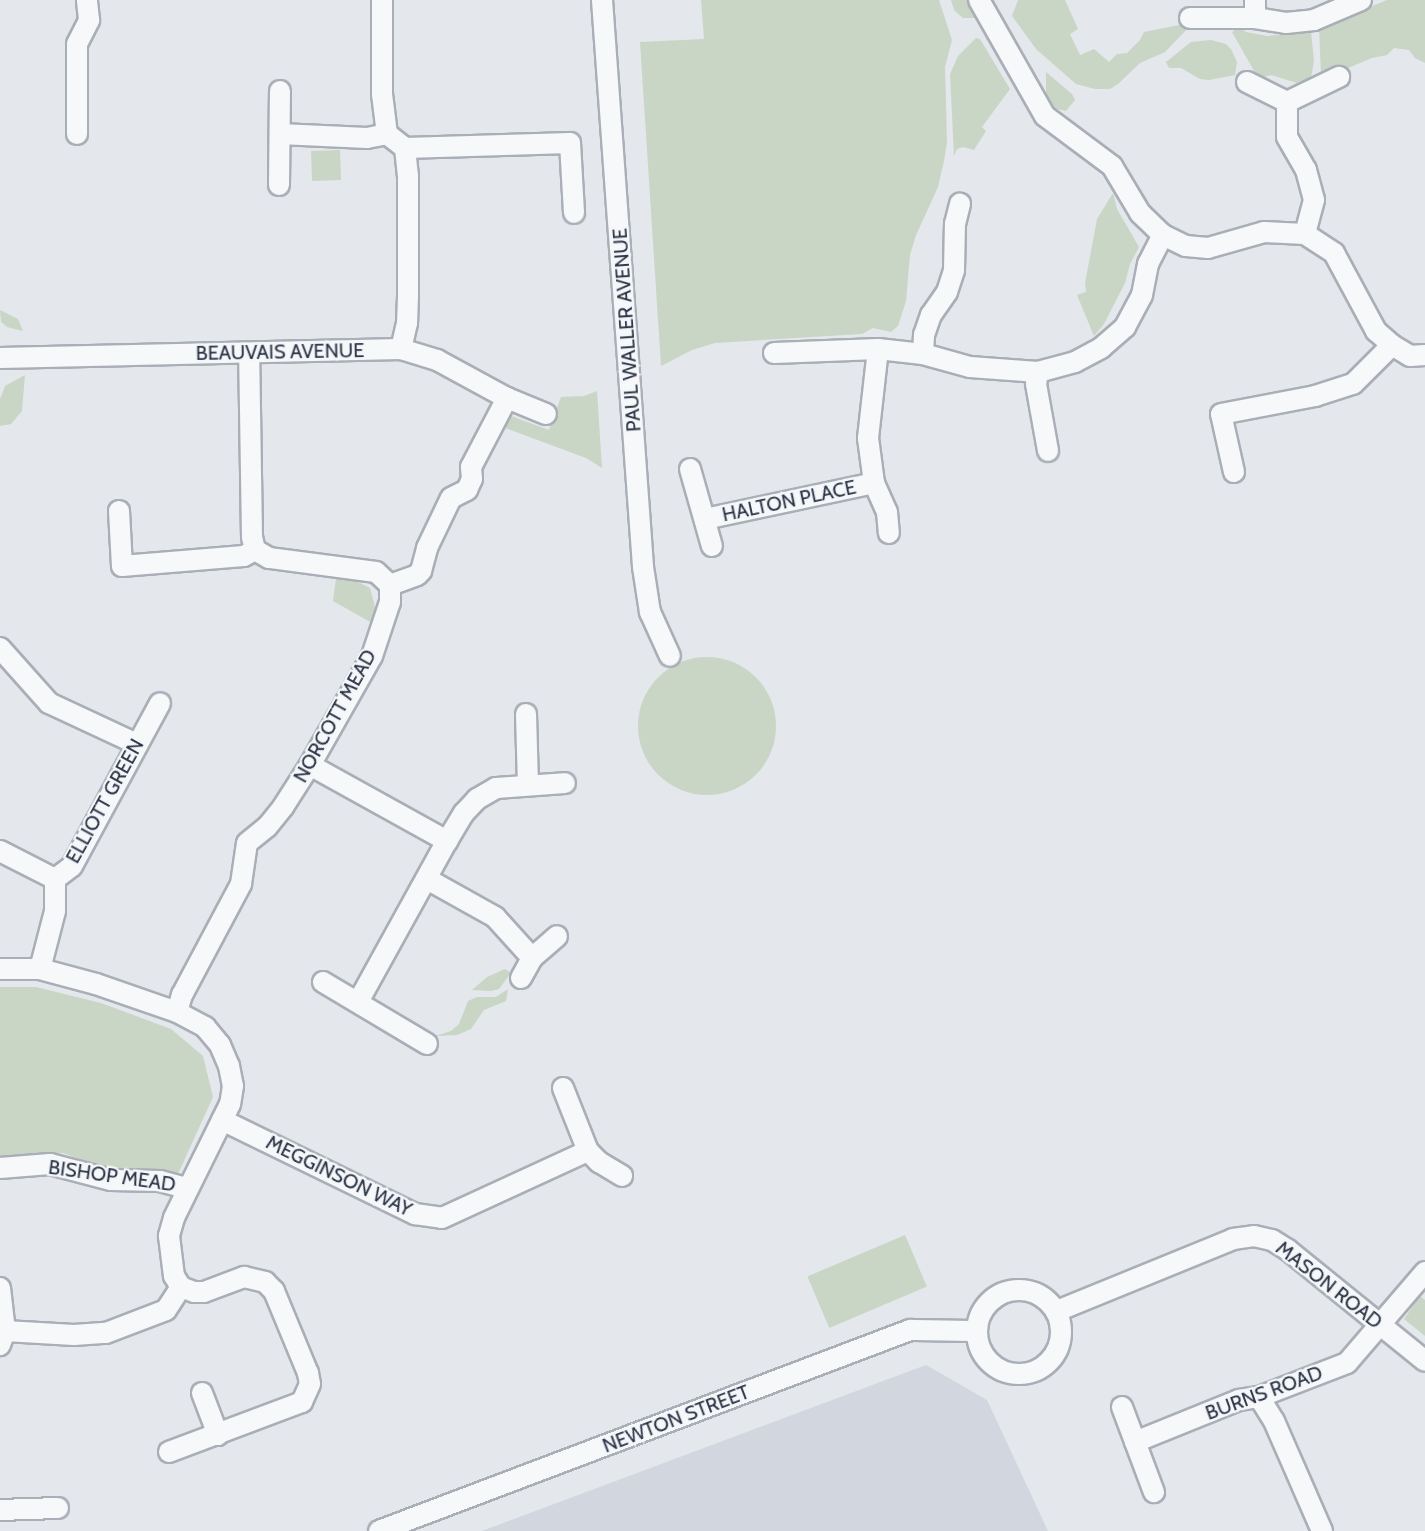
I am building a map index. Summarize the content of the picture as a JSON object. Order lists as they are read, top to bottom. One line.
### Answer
{"streets":{"street":["PAUL WALLER AVENUE","BEAUVAIS AVENUE","HALTON PLACE","NORCOTT MEAD","ELLIOTT GREEN","BISHOP MEAD","MEGGINSON WAY","MASON ROAD","BURNS ROAD","NEWTON STREET"]},"crossings":[["MASON ROAD","BURNS ROAD"],["MASON ROAD","NEWTON STREET"]]}
